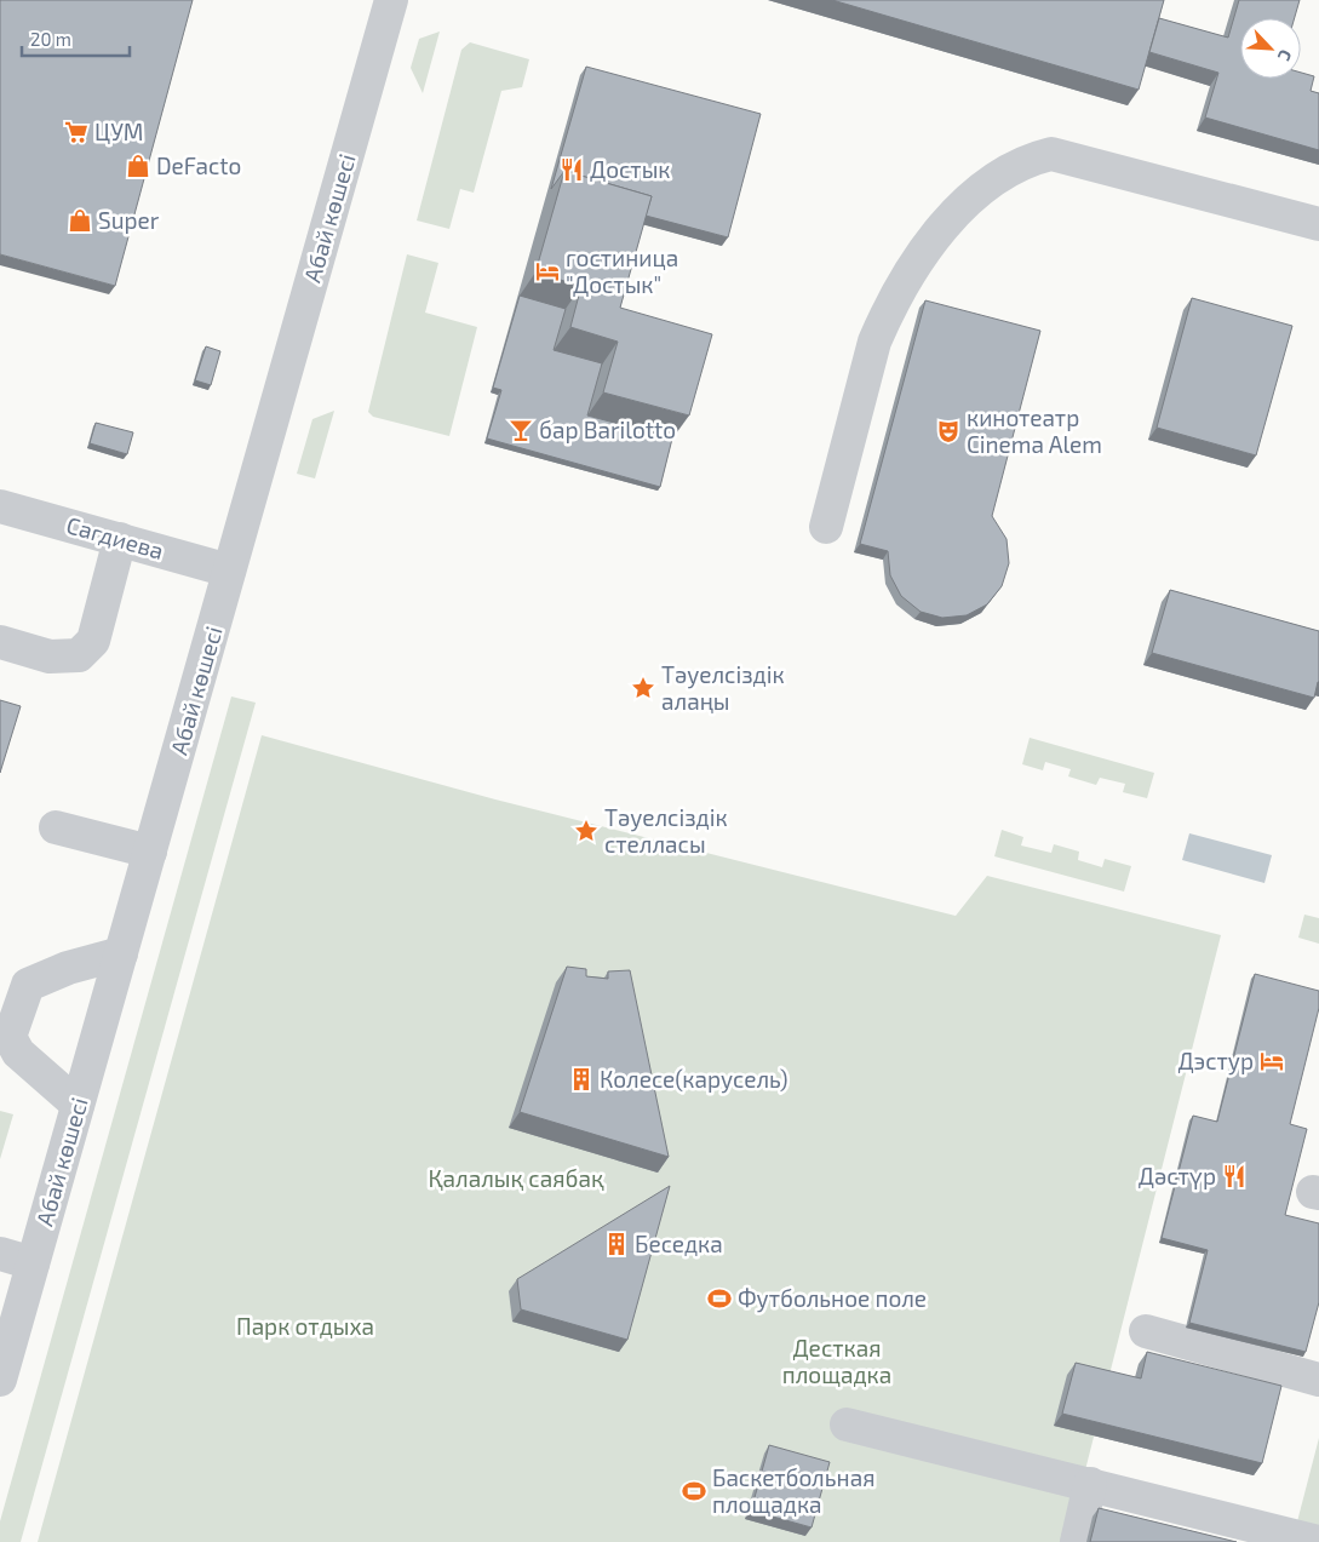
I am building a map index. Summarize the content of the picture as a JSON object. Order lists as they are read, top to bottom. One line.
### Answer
{"streets":{"street":["Абай көшесі","Сагдиева"]},"crossings":[["Абай көшесі","Сагдиева"]],"parks":["Қалалық саябақ","Парк отдыха","Десткая площадка"],"places":{"supermarket":["ЦУМ"],"shop":["DeFacto","Super"],"restaurant":["Достык","Дәстүр"],"hotel":["гостиница \"Достык\"","Дэстур"],"bar":["бар Barilotto"],"theatre":["кинотеатр Cinema Alem"],"place":["Тәуелсіздік алаңы","Тәуелсіздік стелласы"],"building":["Колесе(карусель)","Беседка"],"sports":["Футбольное поле","Баскетбольная площадка"]},"scale_bar":"20 m","north":"bottom right"}
